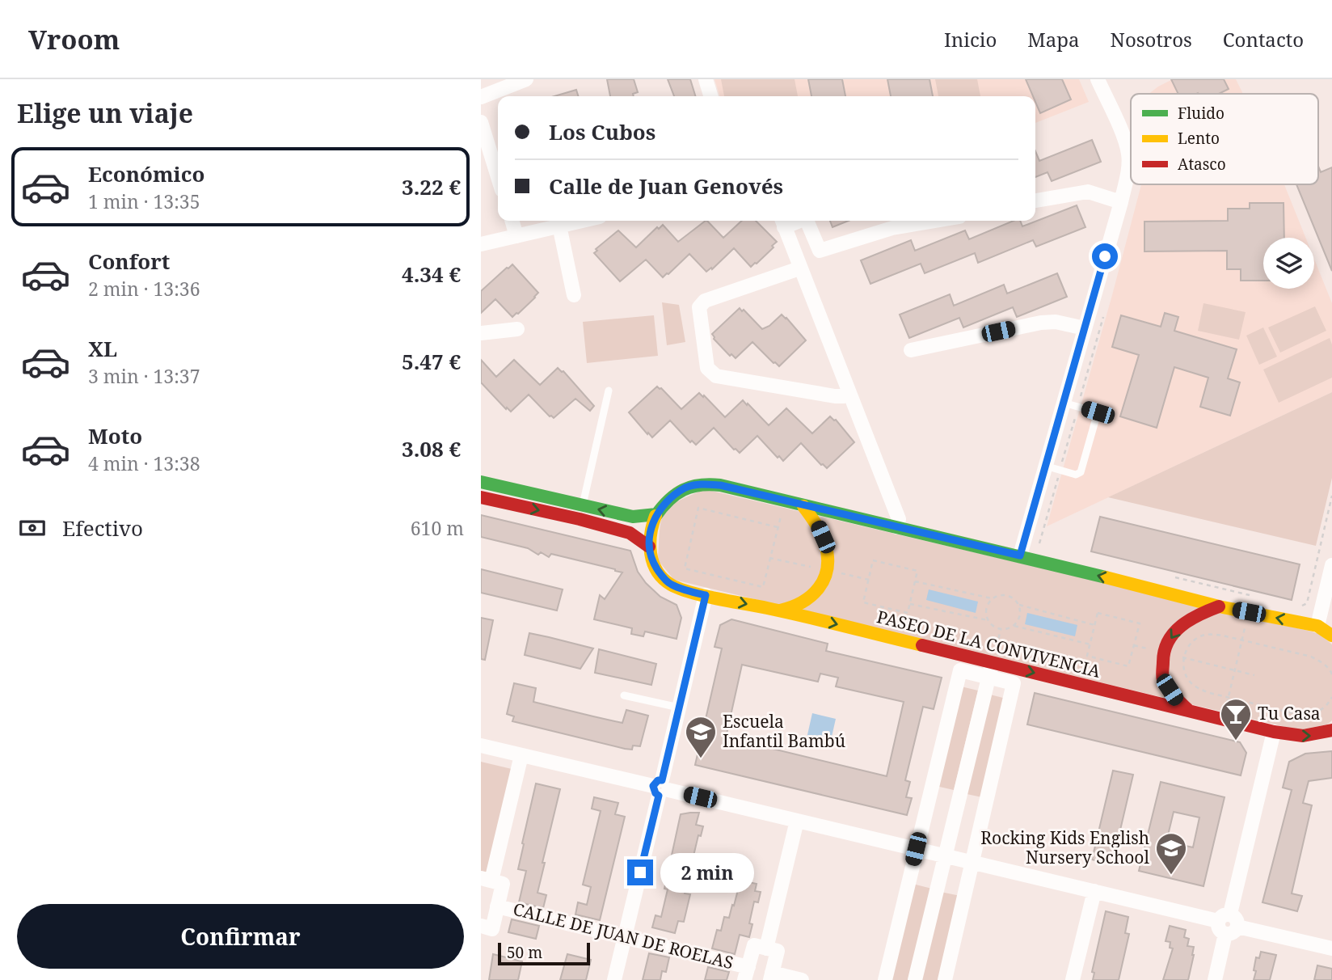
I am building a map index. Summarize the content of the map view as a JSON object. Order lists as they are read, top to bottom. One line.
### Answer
{"streets":{"street":["PASEO DE LA CONVIVENCIA","CALLE DE JUAN DE ROELAS"]},"places":{"bar":["Tu Casa"],"school or university":["Escuela Infantil Bambú","Rocking Kids English Nursery School"]},"legend":["Fluido","Lento","Atasco"],"scale_bar":"50 m","page":{"header":"Vroom","nav":["Inicio","Mapa","Nosotros","Contacto"],"heading":"Elige un viaje","banner":["Los Cubos","Calle de Juan Genovés"],"list":[{"name":"Económico","note":"1 min · 13:35","value":"3.22 €"},{"name":"Confort","note":"2 min · 13:36","value":"4.34 €"},{"name":"XL","note":"3 min · 13:37","value":"5.47 €"},{"name":"Moto","note":"4 min · 13:38","value":"3.08 €"}],"pay":["Efectivo","610 m"],"bubble":"2 min","buttons":"Confirmar","scale":"50 m"}}
